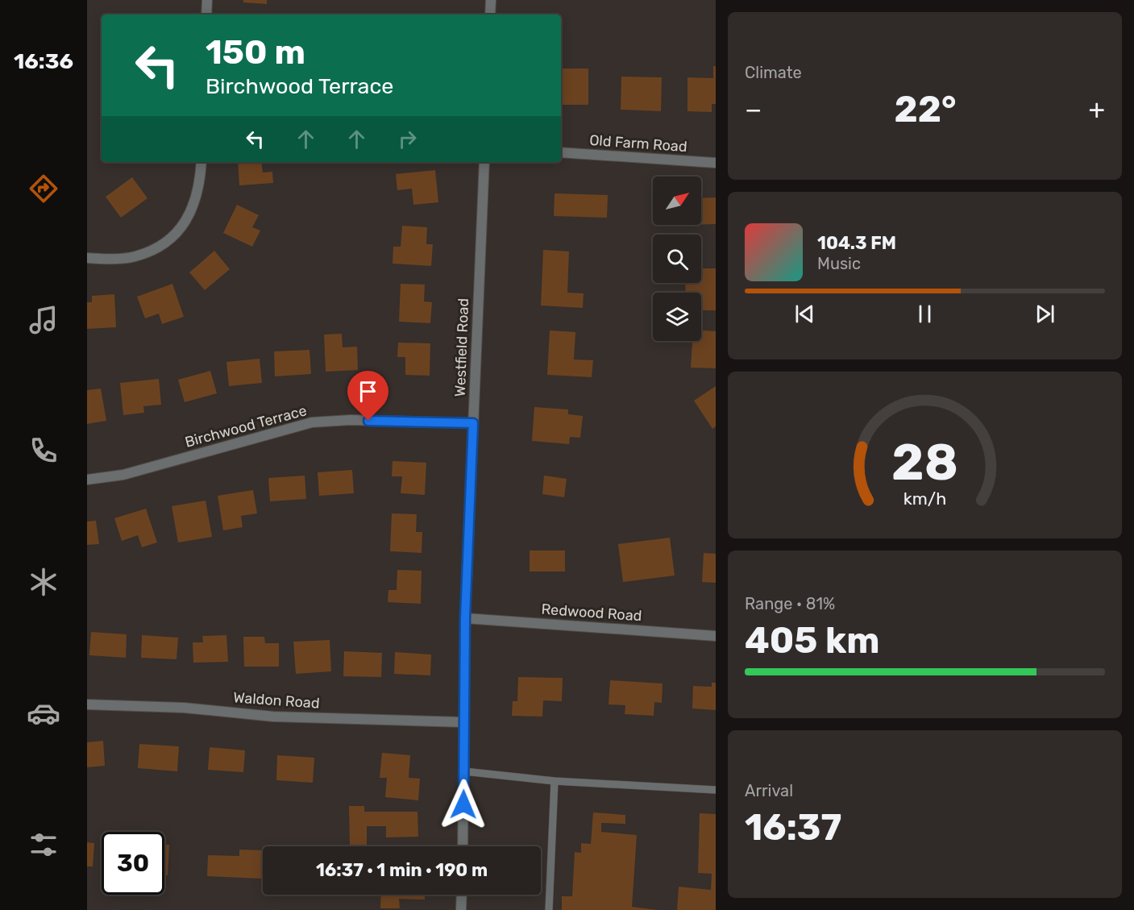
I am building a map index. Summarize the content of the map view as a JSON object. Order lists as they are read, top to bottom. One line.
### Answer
{"streets":{"street":["Old Farm Road","Westfield Road","Birchwood Terrace","Redwood Road","Waldon Road"]},"crossings":[["Westfield Road","Birchwood Terrace"],["Westfield Road","Redwood Road"],["Westfield Road","Waldon Road"]],"north":"top right","page":{"tabs":"16:36","tile":["Climate",["Range · 81%","405 km"],["Arrival","16:37"]],"turn":["150 m","Birchwood Terrace"],"heat":["−","22°","+"],"song":["104.3 FM","Music"],"limit":"30","trip":"16:37 · 1 min · 190 m","gauge":["28","km/h"]}}
